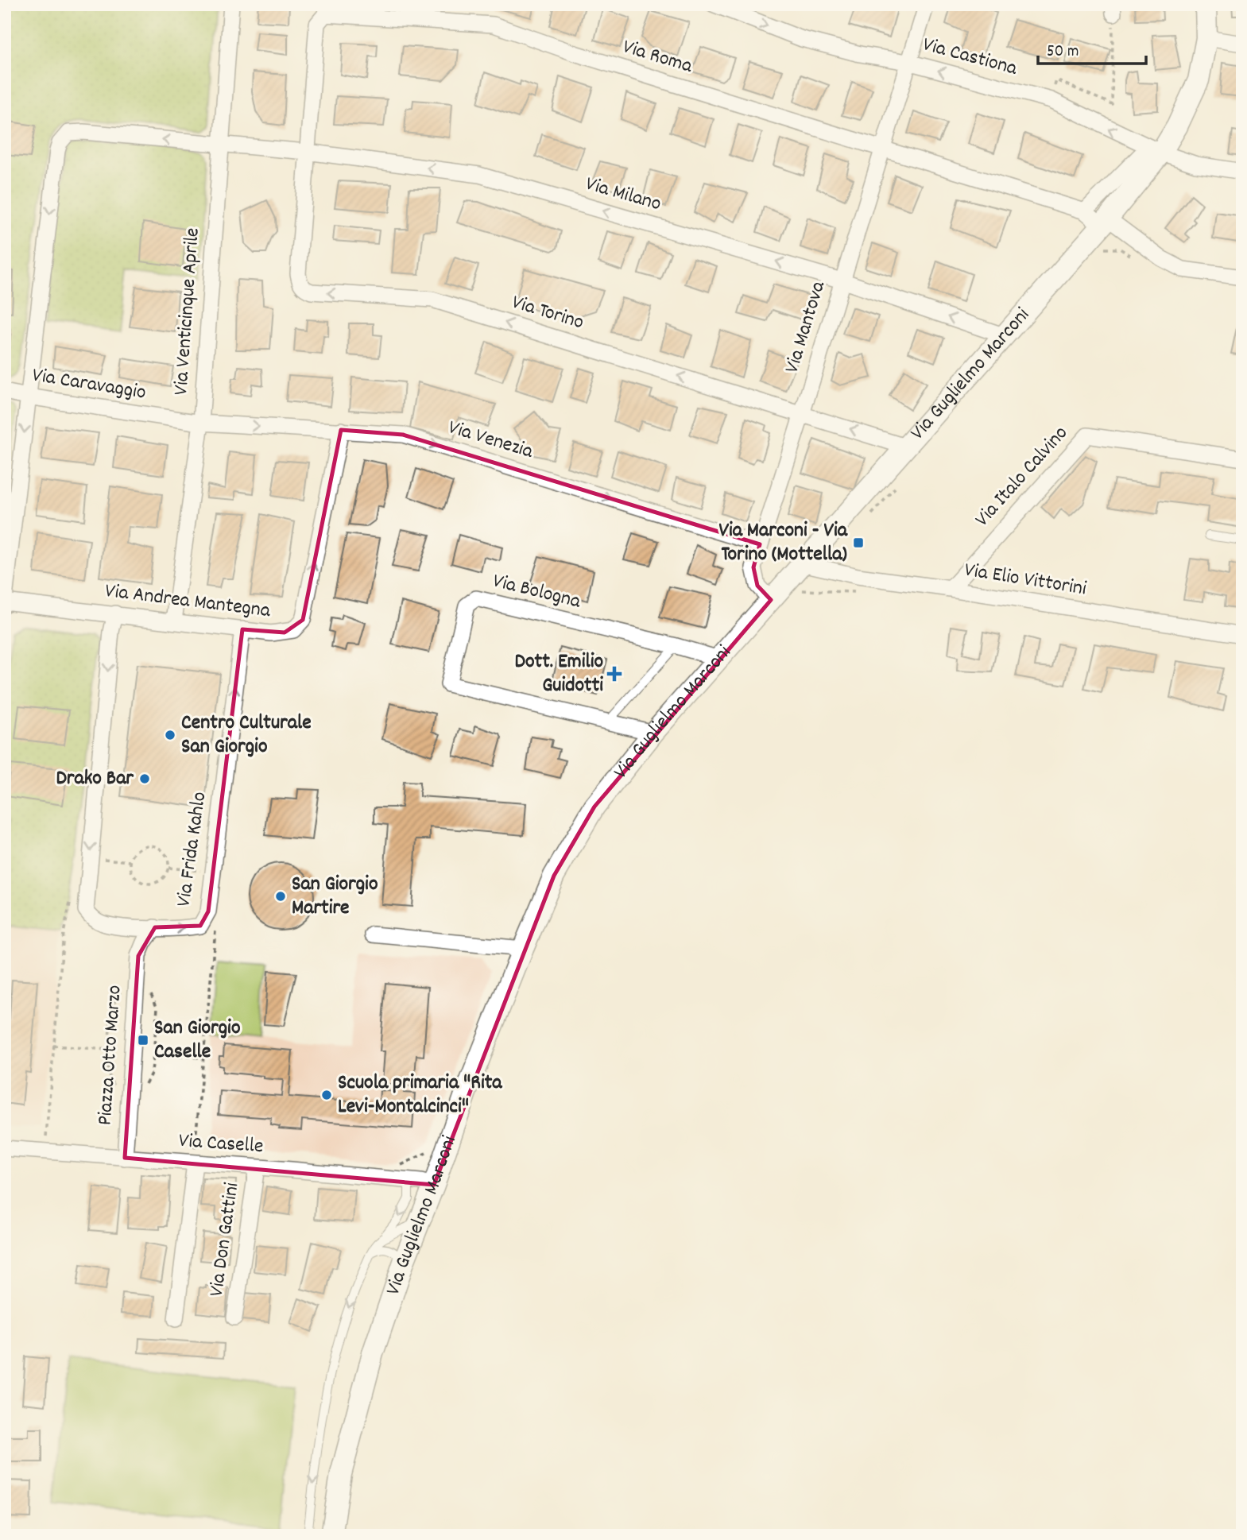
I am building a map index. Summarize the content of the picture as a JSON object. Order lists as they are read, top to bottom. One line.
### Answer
{"streets":{"main road":["Via Guglielmo Marconi"],"street":["Via Roma","Via Castiona","Via Milano","Via Venticinque Aprile","Via Torino","Via Mantova","Via Caravaggio","Via Venezia","Via Italo Calvino","Via Elio Vittorini","Via Bologna","Via Andrea Mantegna","Via Frida Kahlo","Piazza Otto Marzo","Via Caselle","Via Don Gattini"]},"crossings":[["Via Roma","Via Milano"],["Via Roma","Via Torino"],["Via Roma","Via Mantova"],["Via Roma","Via Guglielmo Marconi"],["Via Castiona","Via Mantova"],["Via Castiona","Via Guglielmo Marconi"],["Via Milano","Via Venticinque Aprile"],["Via Milano","Via Torino"],["Via Milano","Via Mantova"],["Via Milano","Via Guglielmo Marconi"],["Via Milano","Via Caravaggio"],["Via Venticinque Aprile","Via Caravaggio"],["Via Venticinque Aprile","Via Venezia"],["Via Venticinque Aprile","Via Andrea Mantegna"],["Via Torino","Via Mantova"],["Via Torino","Via Guglielmo Marconi"],["Via Mantova","Via Guglielmo Marconi"],["Via Mantova","Via Venezia"],["Via Guglielmo Marconi","Via Elio Vittorini"],["Via Guglielmo Marconi","Via Bologna"],["Via Guglielmo Marconi","Via Caselle"],["Via Caravaggio","Via Venezia"],["Via Venezia","Via Andrea Mantegna"],["Via Italo Calvino","Via Elio Vittorini"],["Via Andrea Mantegna","Via Frida Kahlo"],["Via Frida Kahlo","Piazza Otto Marzo"],["Piazza Otto Marzo","Via Caselle"],["Via Caselle","Via Don Gattini"]],"one_way":["Via Torino","Via Venezia","Via Andrea Mantegna"],"places":{"transit":["Via Marconi - Via Torino (Mottella)","San Giorgio Caselle"],"health":["Dott. Emilio Guidotti"],"other":["Centro Culturale San Giorgio","Drako Bar","San Giorgio Martire","Scuola primaria \"Rita Levi-Montalcinci\""]},"scale_bar":"50 m"}
